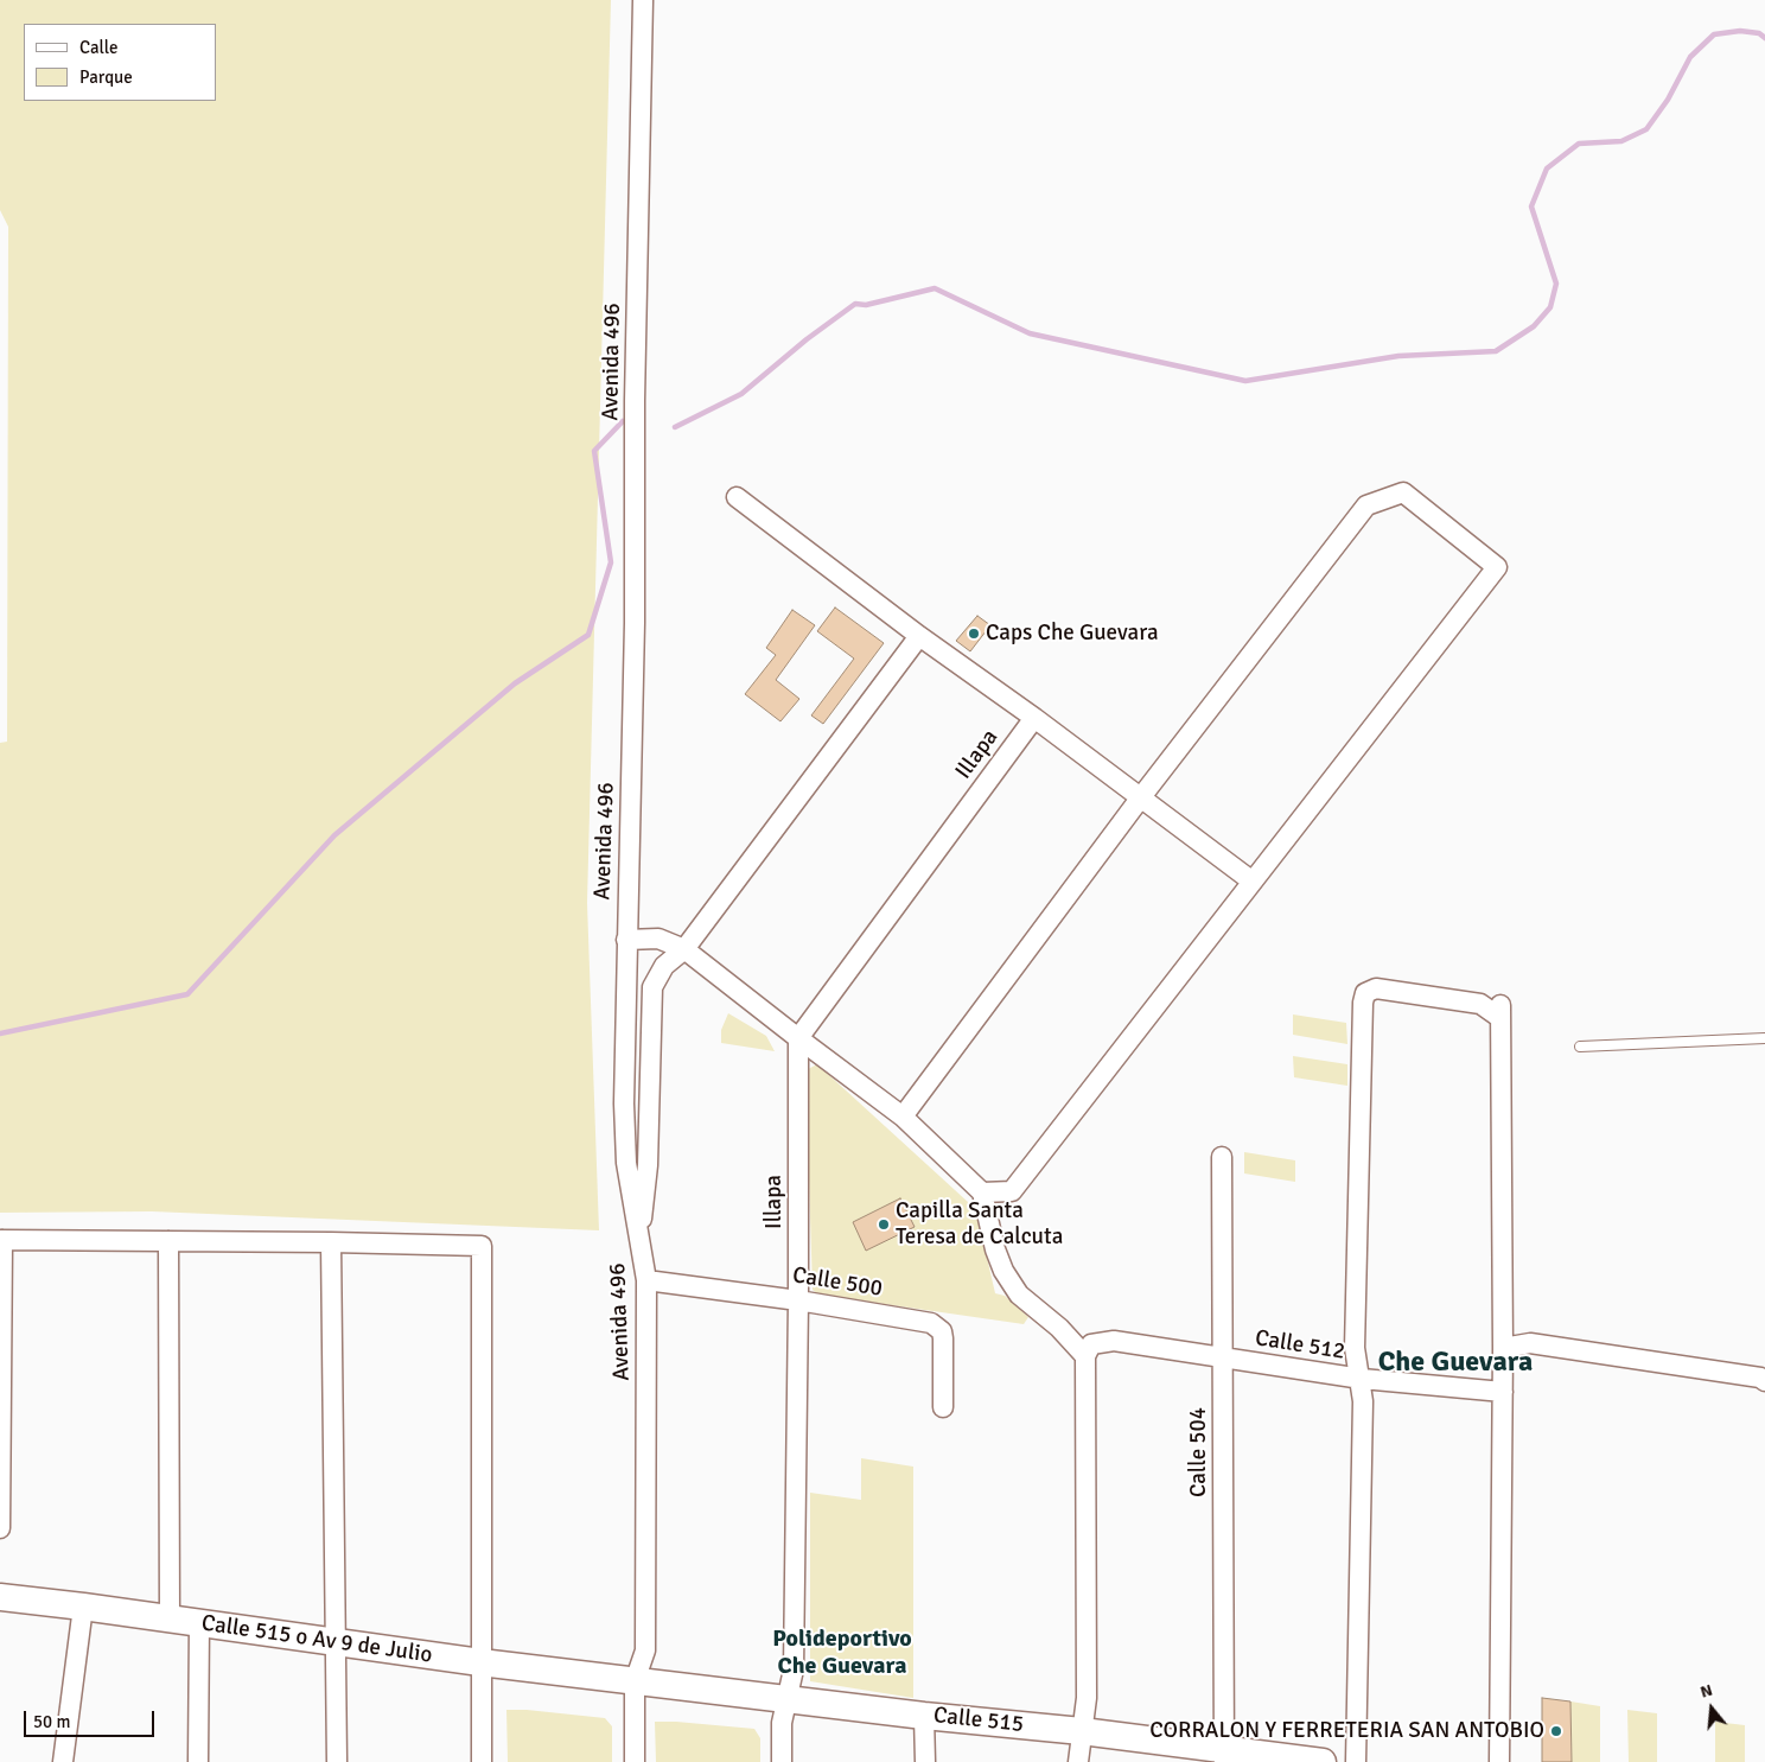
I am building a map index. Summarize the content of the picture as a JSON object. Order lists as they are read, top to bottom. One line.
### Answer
{"streets":{"street":["Avenida 496","Illapa","Calle 500","Calle 512","Calle 504","Calle 515 o Av 9 de Julio","Calle 515"]},"crossings":[["Avenida 496","Calle 500"],["Avenida 496","Calle 515 o Av 9 de Julio"],["Avenida 496","Calle 515"],["Illapa","Calle 500"],["Illapa","Calle 515"],["Calle 512","Calle 504"],["Calle 504","Calle 515"],["Calle 515 o Av 9 de Julio","Calle 515"]],"districts":["Che Guevara","Polideportivo Che Guevara"],"places":["Caps Che Guevara","Capilla Santa Teresa de Calcuta","CORRALON Y FERRETERIA SAN ANTOBIO"],"legend":["Calle","Parque"],"scale_bar":"50 m","north":"top"}
